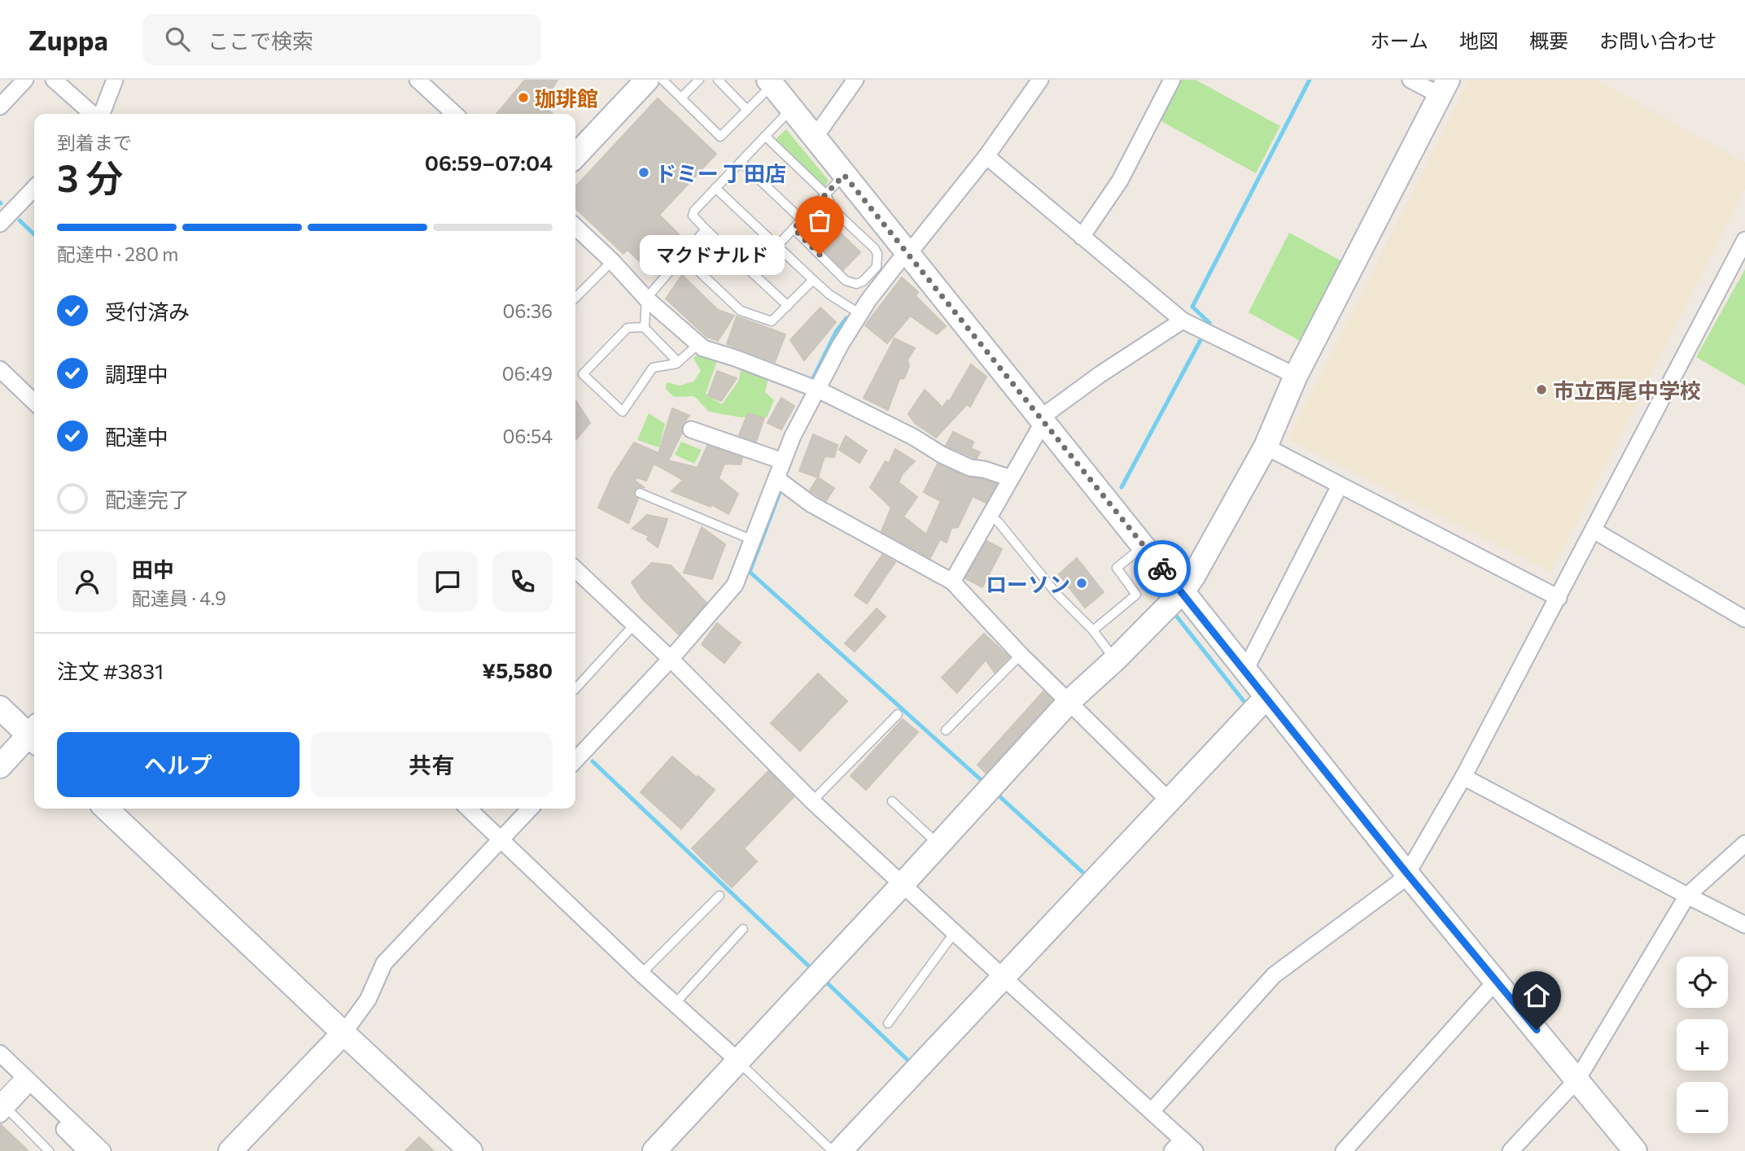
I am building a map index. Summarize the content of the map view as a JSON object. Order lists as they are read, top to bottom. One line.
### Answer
{"places":["珈琲館","ドミー 丁田店","マクドナルド","市立西尾中学校","ローソン"],"page":{"header":"Zuppa","search":"ここで検索","nav":["ホーム","地図","概要","お問い合わせ"],"heading":["3 分","到着まで","06:59–07:04"],"panel":["田中","配達員 · 4.9","注文 #3831","¥5,580"],"bar":"配達中 · 280 m","bubble":"マクドナルド","list":[["受付済み","06:36"],["調理中","06:49"],["配達中","06:54"],"配達完了"],"buttons":["ヘルプ","共有"],"map_buttons":["+","−"]}}
